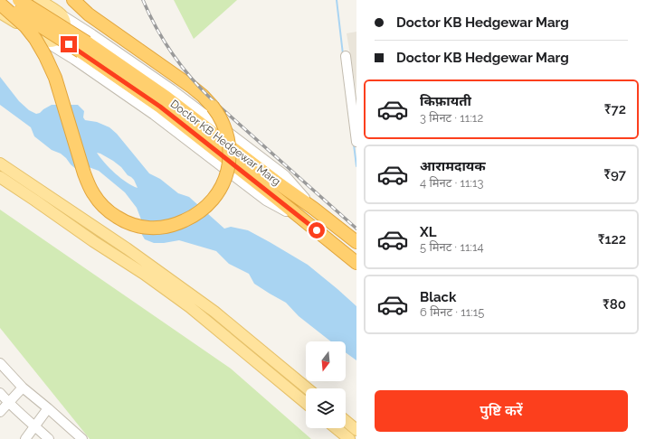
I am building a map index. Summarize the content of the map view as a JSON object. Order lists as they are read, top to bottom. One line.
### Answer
{"streets":{"highway":["Doctor KB Hedgewar Marg"]},"north":"bottom","page":{"banner":["Doctor KB Hedgewar Marg","Doctor KB Hedgewar Marg"],"list":[{"name":"किफ़ायती","note":"3 मिनट · 11:12","value":"₹72"},{"name":"आरामदायक","note":"4 मिनट · 11:13","value":"₹97"},{"name":"XL","note":"5 मिनट · 11:14","value":"₹122"},{"name":"Black","note":"6 मिनट · 11:15","value":"₹80"}],"buttons":"पुष्टि करें"}}
